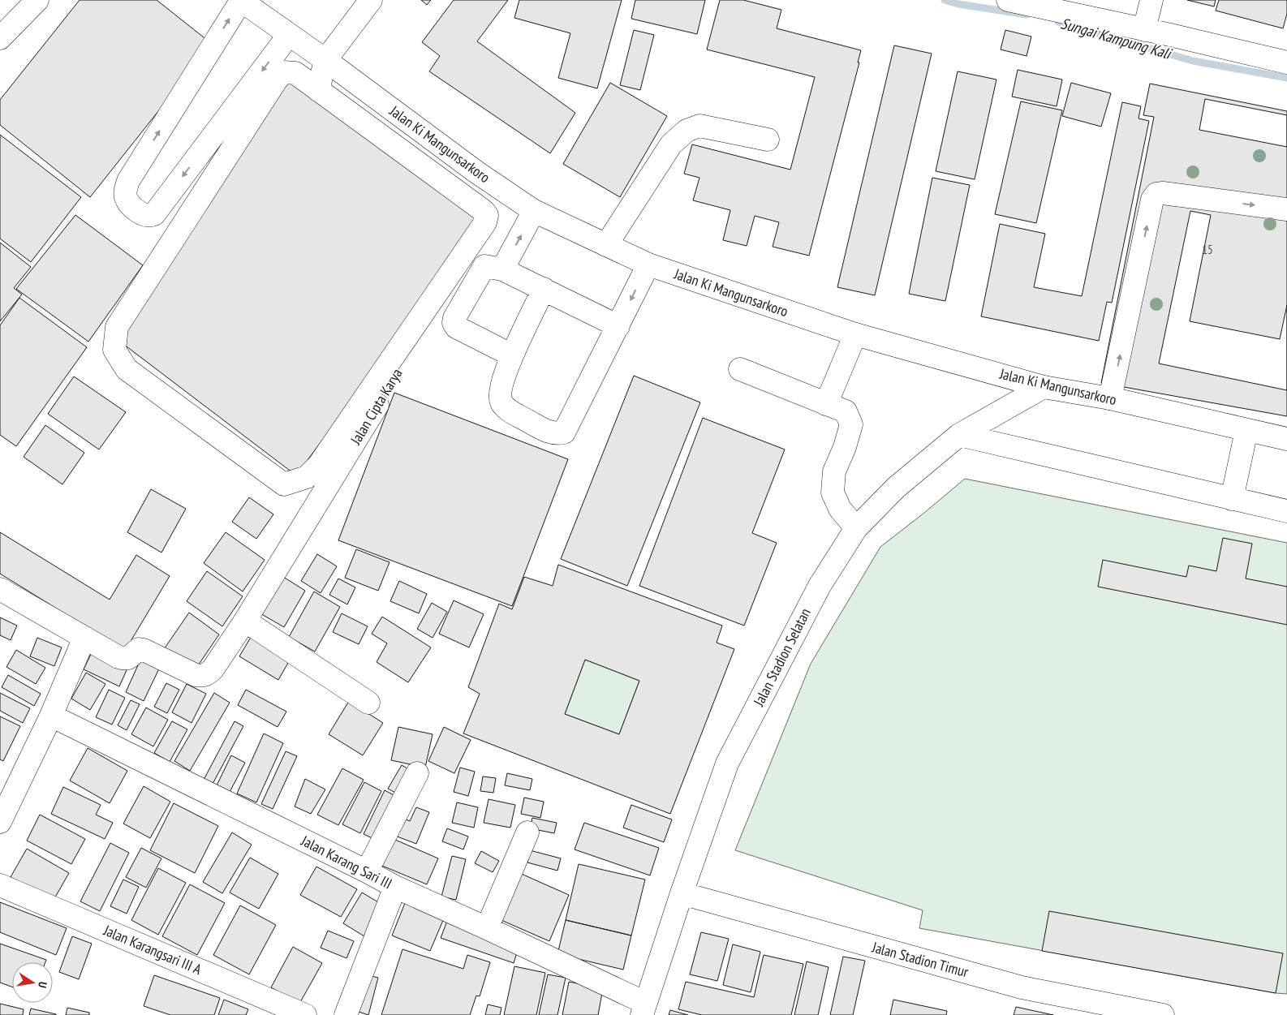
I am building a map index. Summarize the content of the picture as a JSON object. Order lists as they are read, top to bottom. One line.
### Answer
{"streets":{"street":["Jalan Ki Mangunsarkoro","Jalan Cipta Karya","Jalan Stadion Selatan","Jalan Karang Sari III","Jalan Karangsari III A","Jalan Stadion Timur"]},"crossings":[["Jalan Ki Mangunsarkoro","Jalan Cipta Karya"],["Jalan Ki Mangunsarkoro","Jalan Stadion Selatan"],["Jalan Stadion Selatan","Jalan Karang Sari III"],["Jalan Stadion Selatan","Jalan Stadion Timur"]],"water":["Sungai Kampung Kali"],"house_numbers":["15"],"north":"right"}
